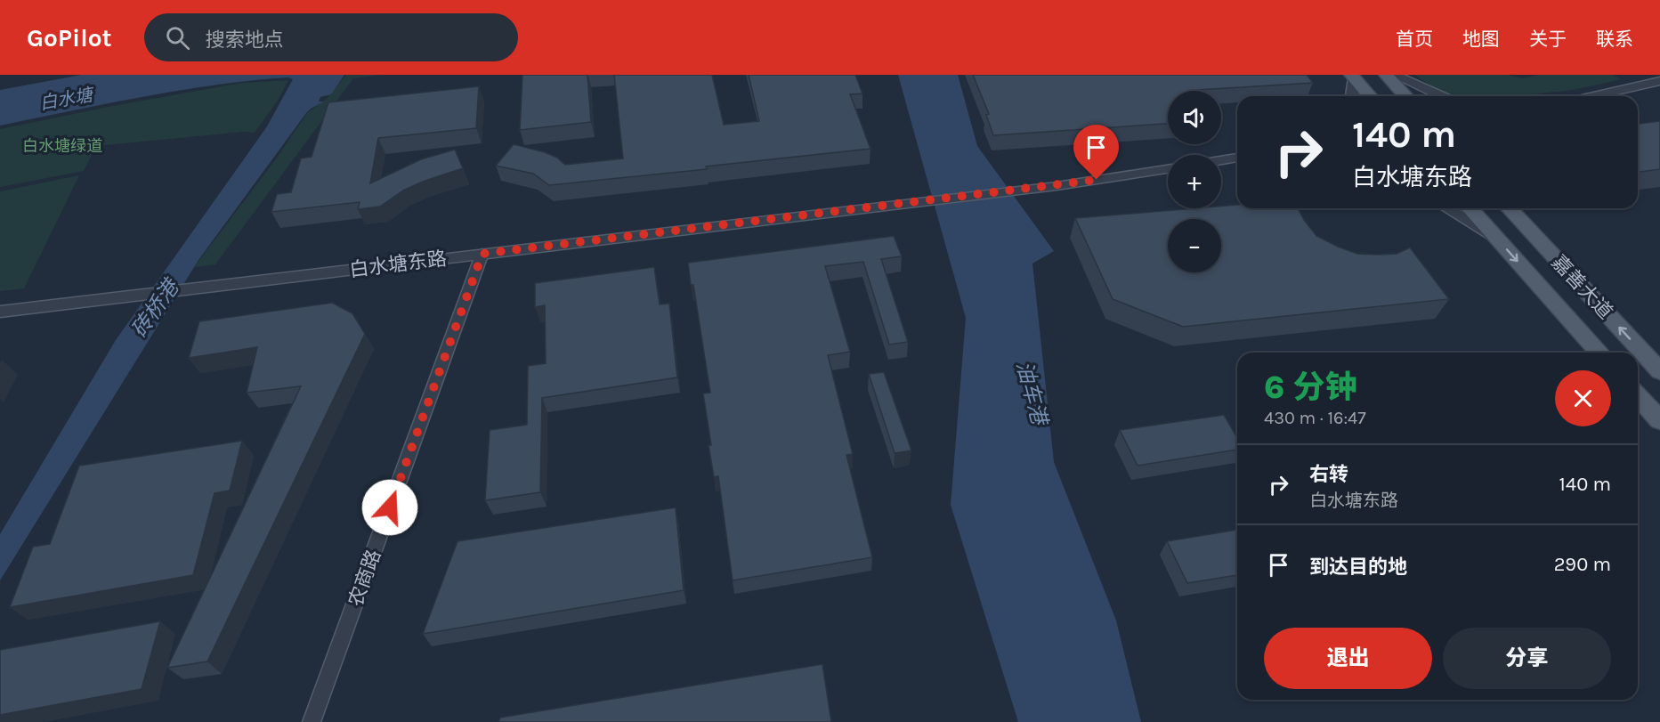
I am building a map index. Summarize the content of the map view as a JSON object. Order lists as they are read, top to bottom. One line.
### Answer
{"streets":{"main road":["嘉善大道"],"street":["白水塘东路","农商路"]},"crossings":[["白水塘东路","农商路"]],"water":["白水塘","砖桥港","油车港"],"parks":["白水塘绿道"],"page":{"header":"GoPilot","search":"搜索地点","nav":["首页","地图","关于","联系"],"map_buttons":["+","−"],"turn":["140 m","白水塘东路"],"heading":["6 分钟","430 m · 16:47"],"list":[{"name":"右转","note":"白水塘东路","value":"140 m"},{"name":"到达目的地","value":"290 m"}],"buttons":["退出","分享"]}}
